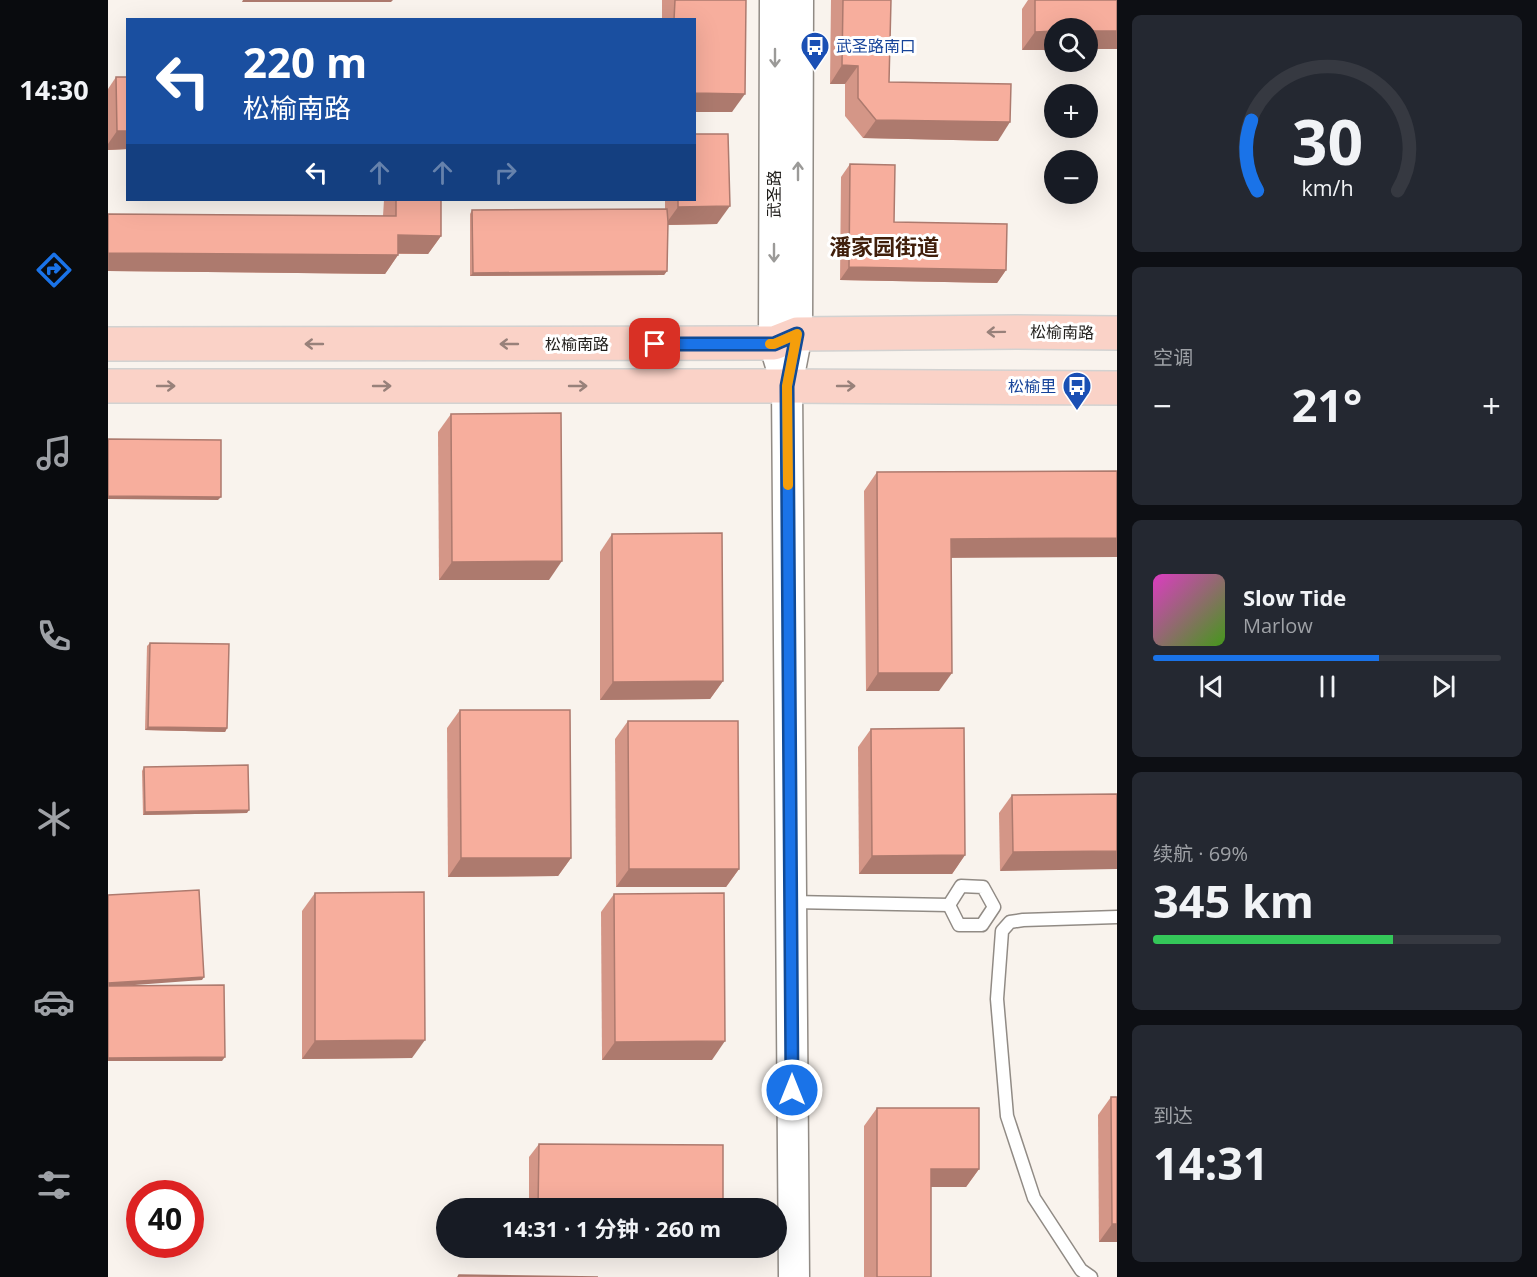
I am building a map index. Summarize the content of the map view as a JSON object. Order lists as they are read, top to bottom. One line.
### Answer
{"streets":{"main road":["松榆南路"],"street":["武圣路"]},"crossings":[["武圣路","松榆南路"]],"districts":["潘家园街道"],"places":{"bus stop":["武圣路南口","松榆里"]},"page":{"tabs":"14:30","map_buttons":["+","−"],"turn":["220 m","松榆南路"],"tile":["空调",["续航 · 69%","345 km"],["到达","14:31"]],"heat":["−","21°","+"],"song":["Slow Tide","Marlow"],"limit":"40","trip":"14:31 · 1 分钟 · 260 m","gauge":["30","km/h"]}}
